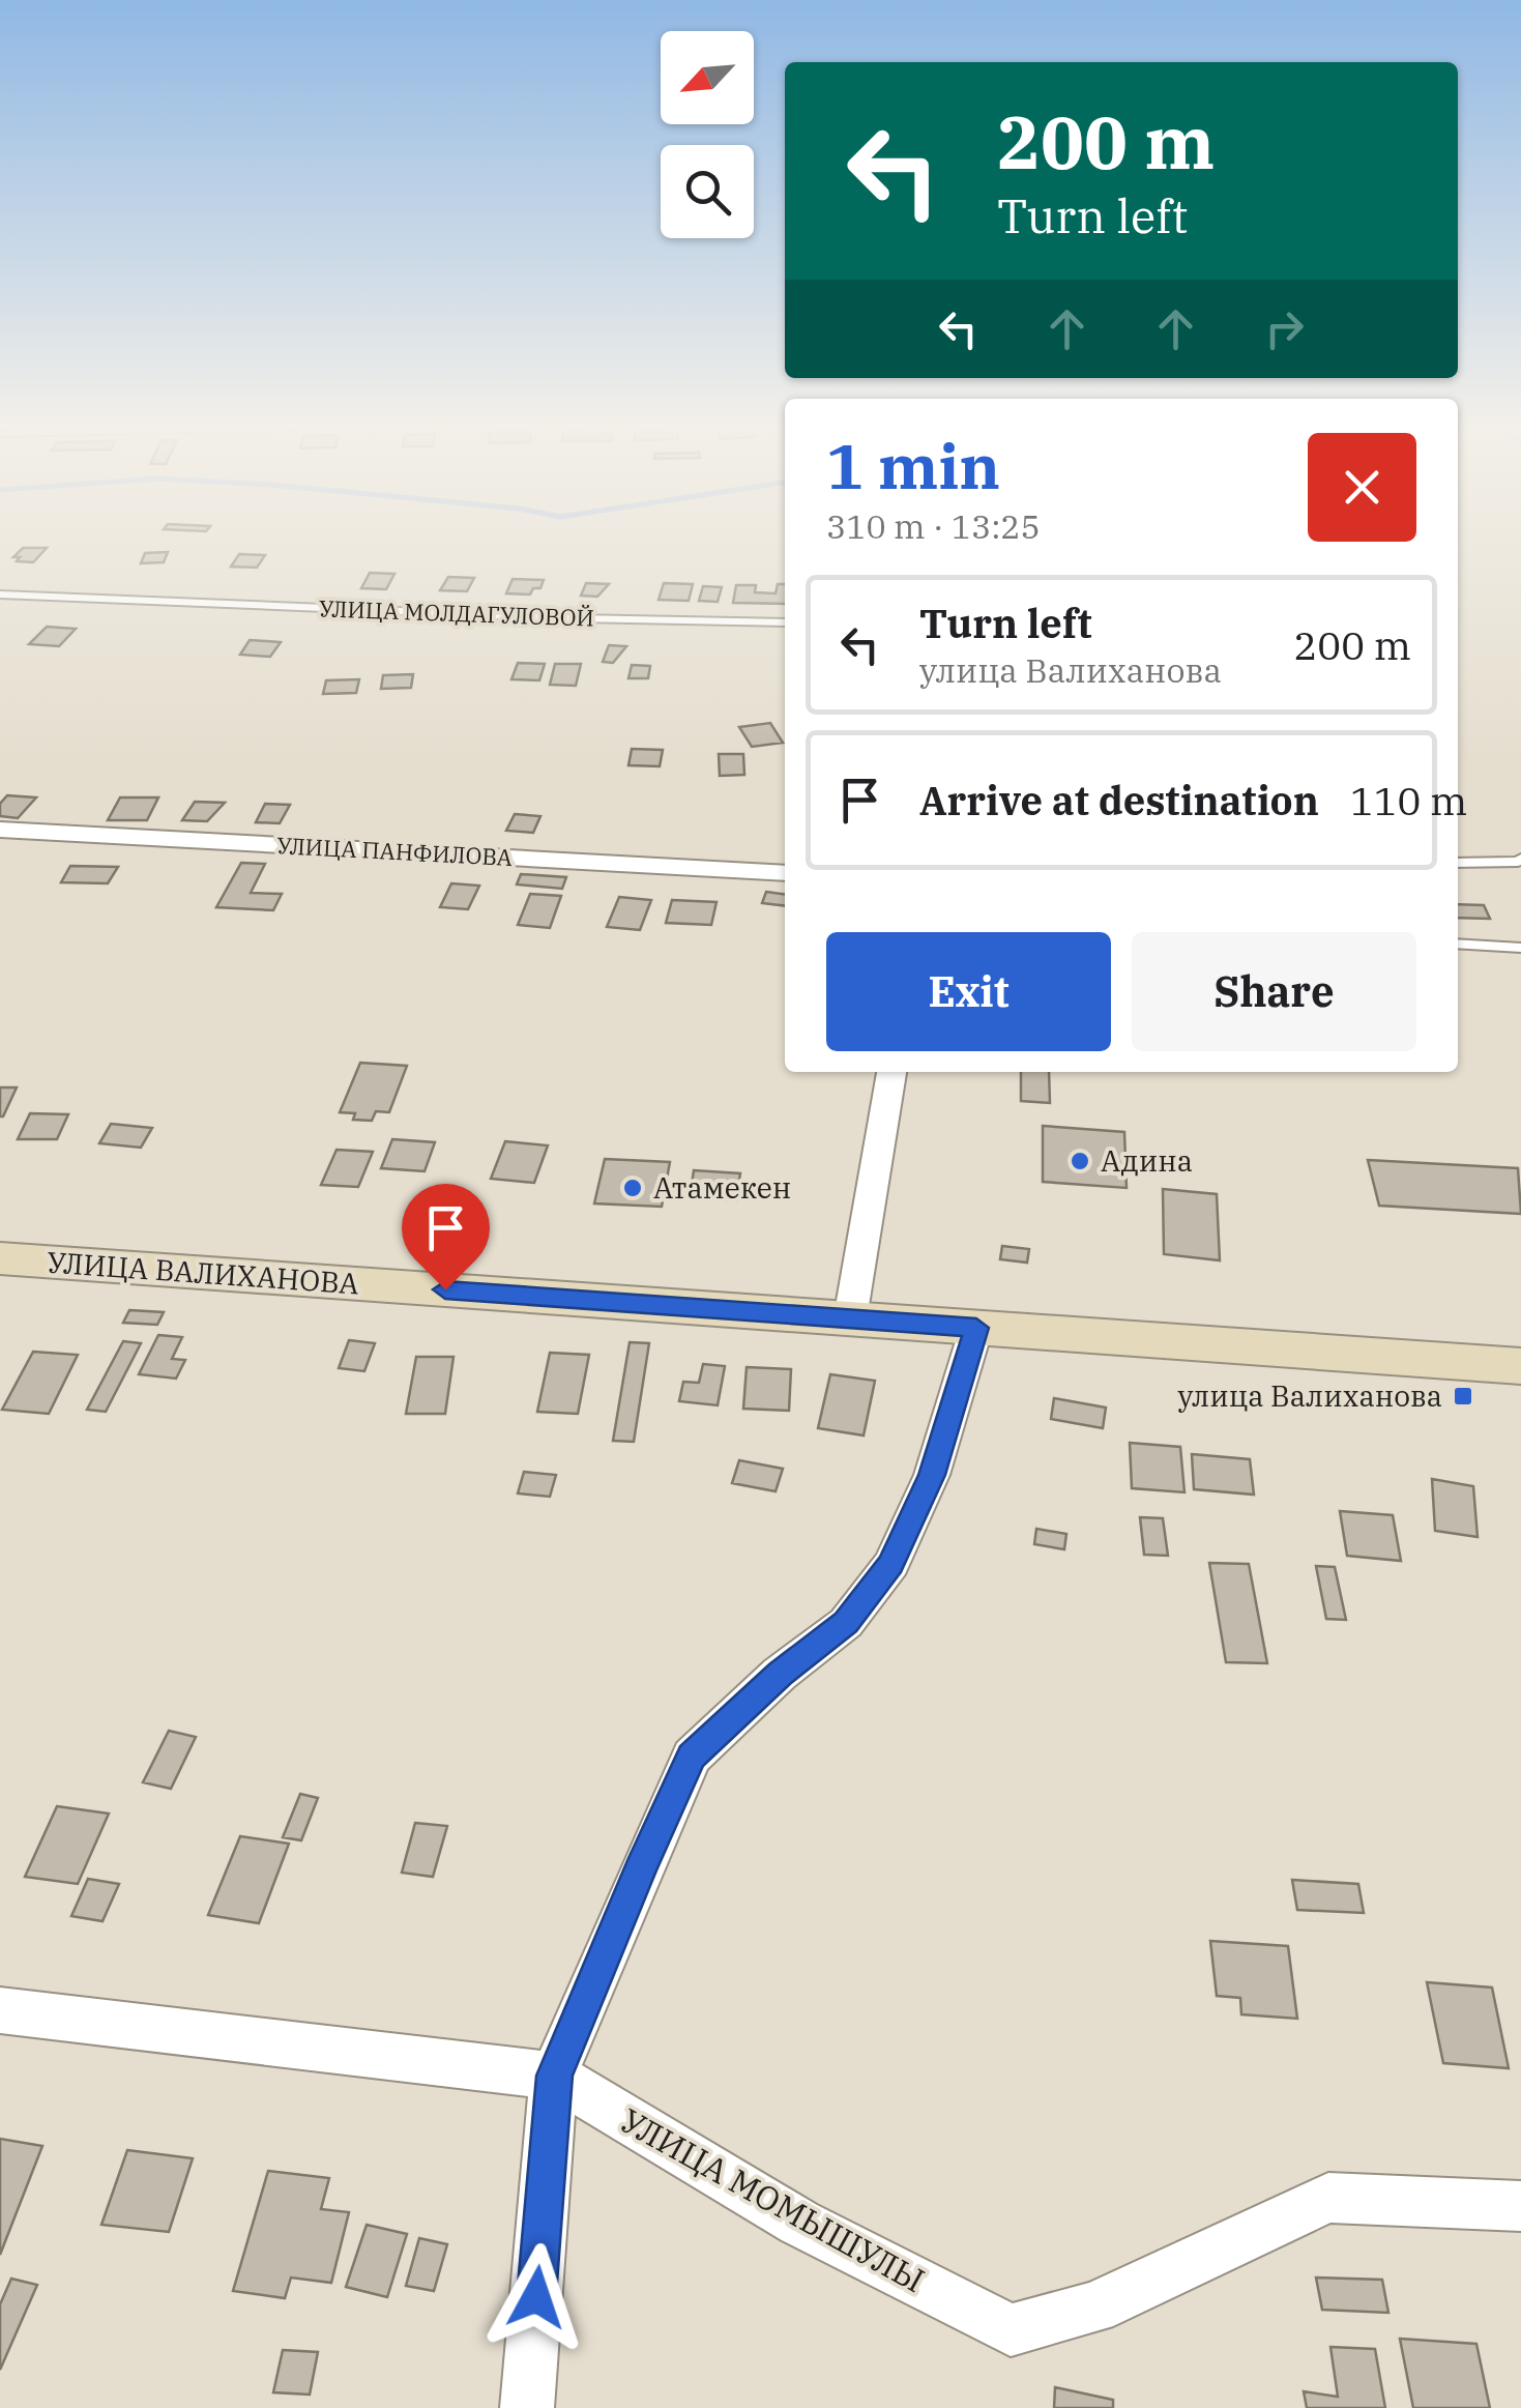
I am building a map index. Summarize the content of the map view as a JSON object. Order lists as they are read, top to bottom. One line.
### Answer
{"streets":{"main road":["УЛИЦА ВАЛИХАНОВА"],"street":["УЛИЦА ПАНФИЛОВА","УЛИЦА МОМЫШУЛЫ"],"lane":["УЛИЦА МОЛДАГУЛОВОЙ"]},"places":{"other":["Адина","Атамекен"],"transit":["улица Валиханова"]},"north":"bottom left","page":{"turn":["200 m","Turn left"],"heading":["1 min","310 m · 13:25"],"list":[{"name":"Turn left","note":"улица Валиханова","value":"200 m"},{"name":"Arrive at destination","value":"110 m"}],"buttons":["Exit","Share"]}}
